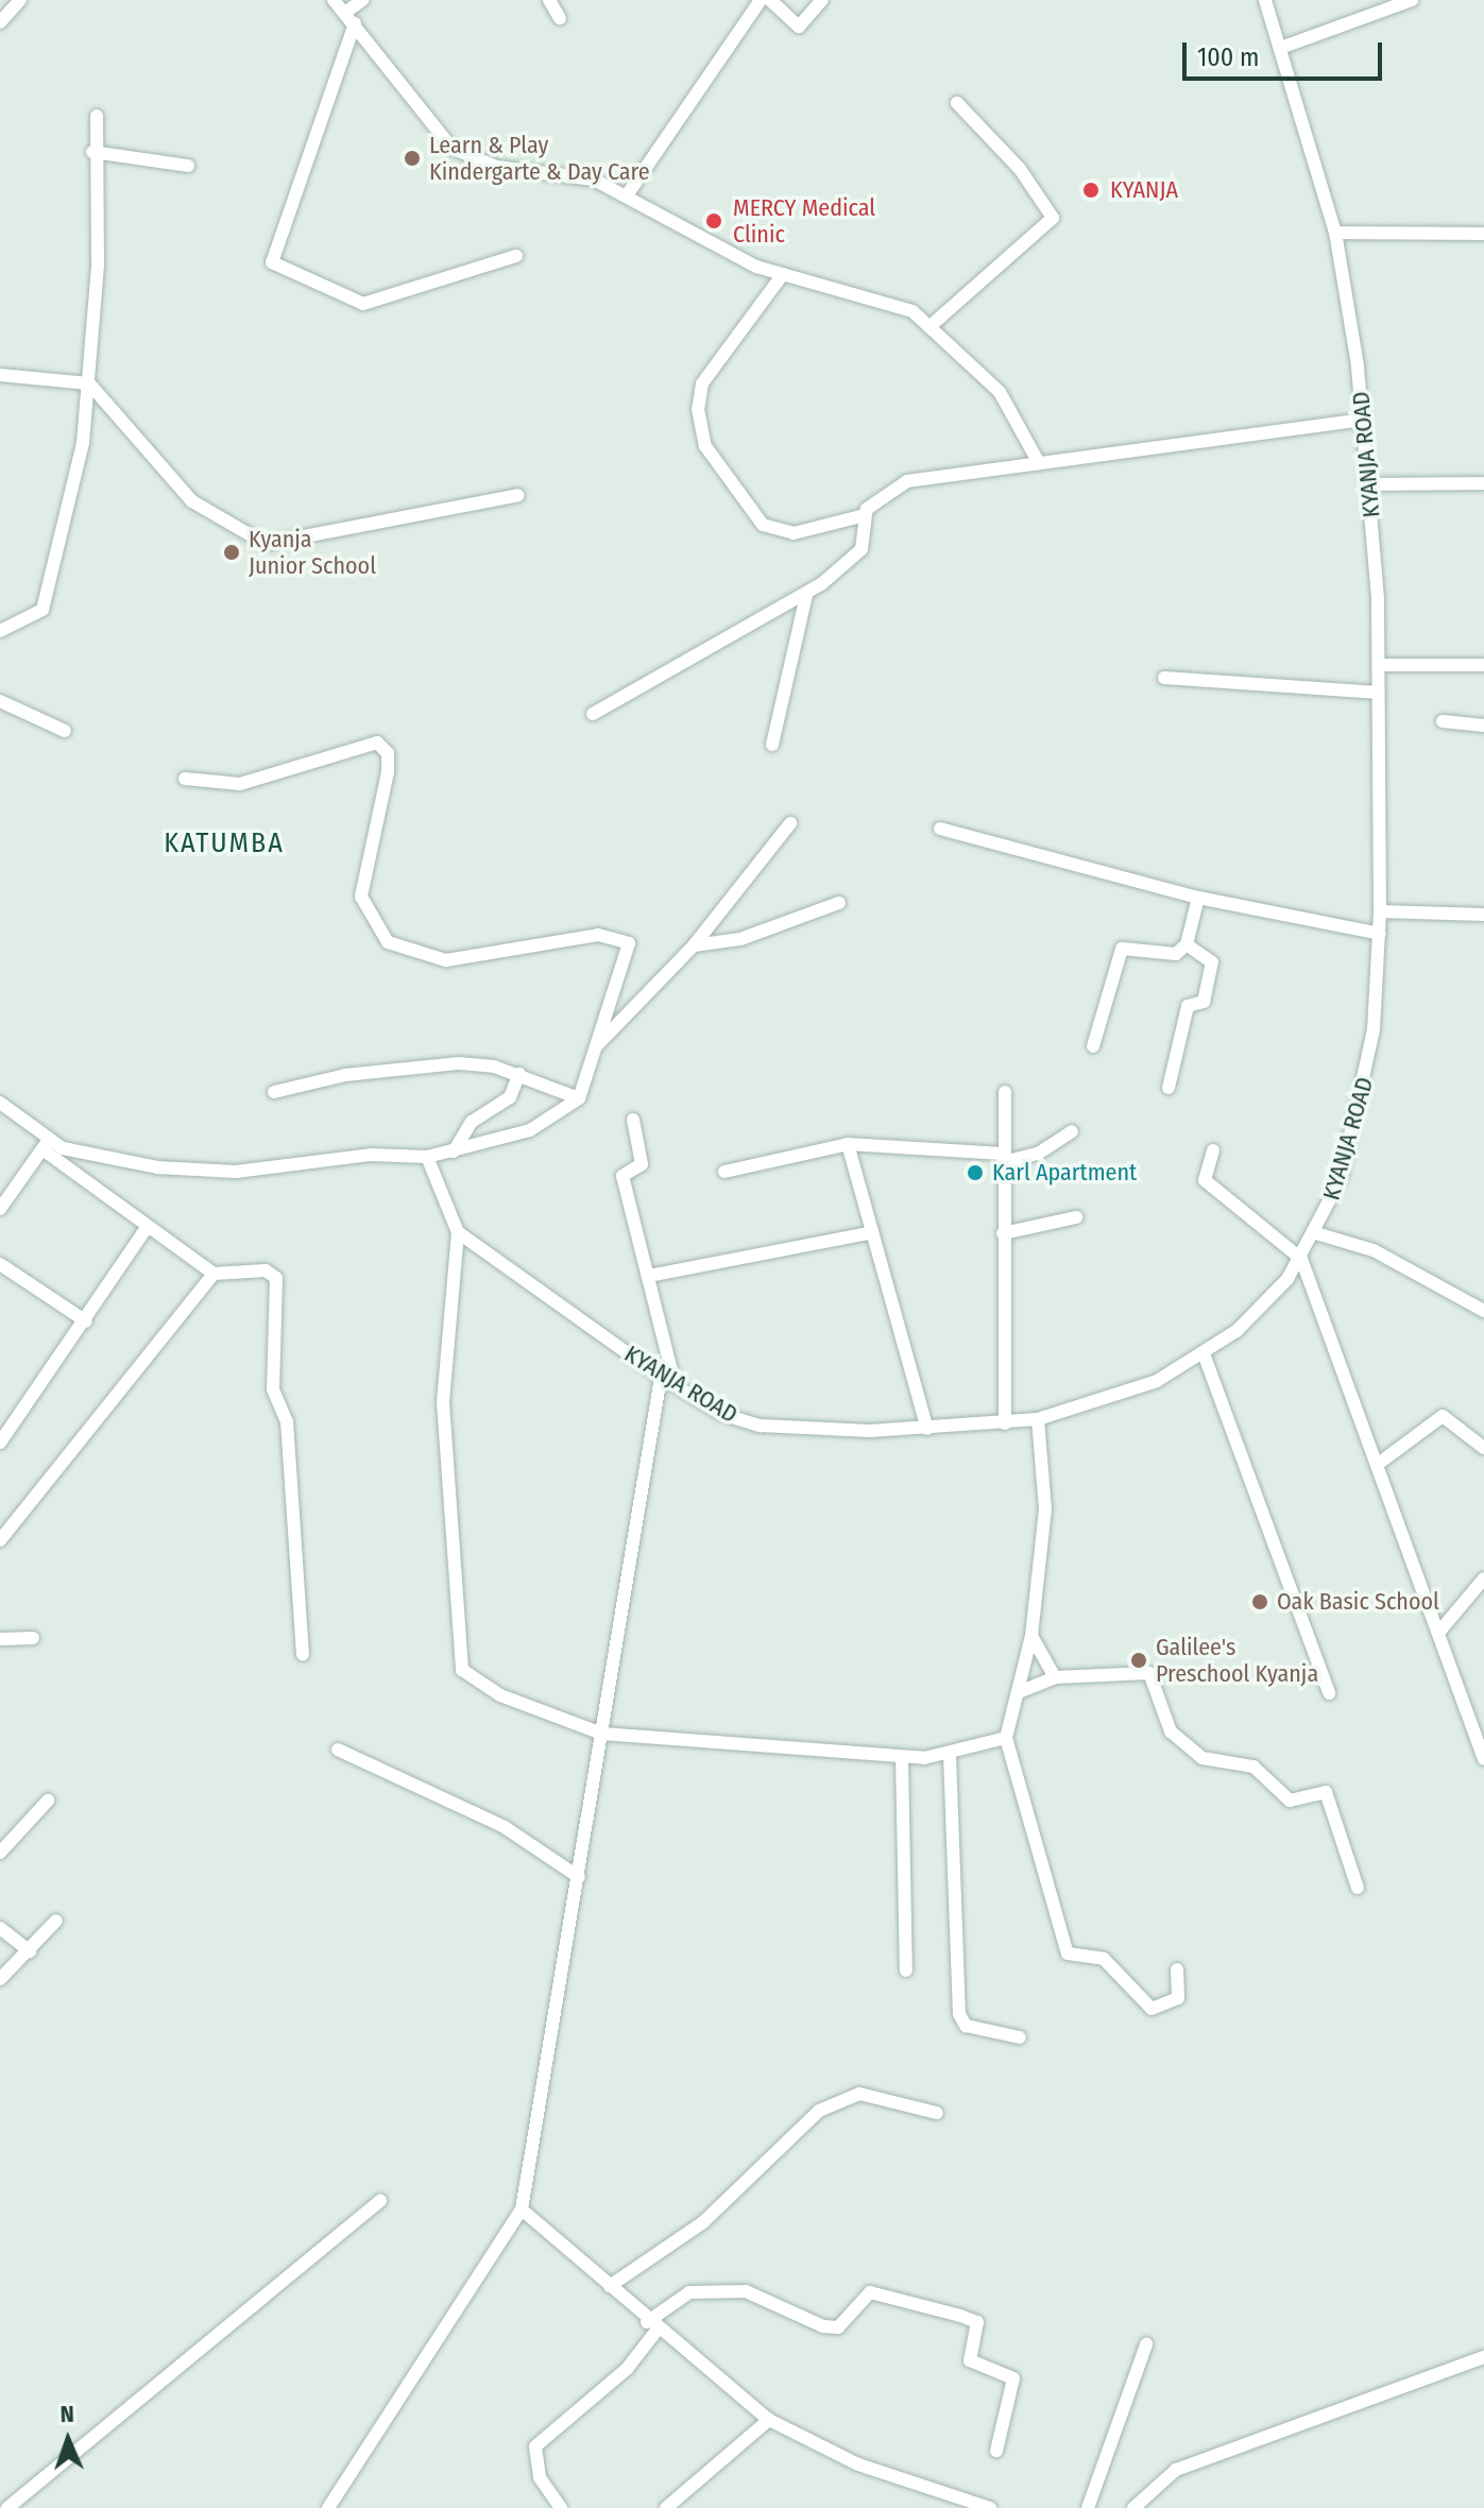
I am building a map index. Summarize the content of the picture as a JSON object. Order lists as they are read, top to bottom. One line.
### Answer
{"streets":{"street":["KYANJA ROAD"]},"districts":["KATUMBA"],"places":["Learn & Play Kindergarte & Day Care","KYANJA","MERCY Medical Clinic","Kyanja Junior School","Karl Apartment","Oak Basic School","Galilee's Preschool Kyanja"],"scale_bar":"100 m","north":"top"}
